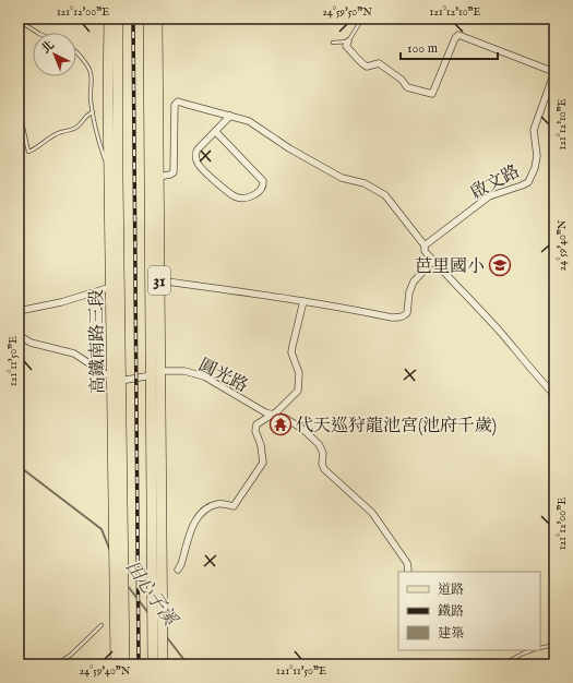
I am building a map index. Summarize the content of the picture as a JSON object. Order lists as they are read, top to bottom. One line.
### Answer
{"streets":{"main road":["31","高鐵南路三段"],"street":["啟文路","圓光路"]},"crossings":[["31","圓光路"],["高鐵南路三段","圓光路"]],"water":["田心子溪"],"places":{"school or university":["芭里國小"],"temple":["代天巡狩龍池宮(池府千歲)"]},"legend":["道路","鐵路","建築"],"scale_bar":"100 m","north":"top left","coordinates":["121°12'00\"E","24°59'50\"N","121°12'10\"E","24°59'40\"N","121°11'50\"E"]}
